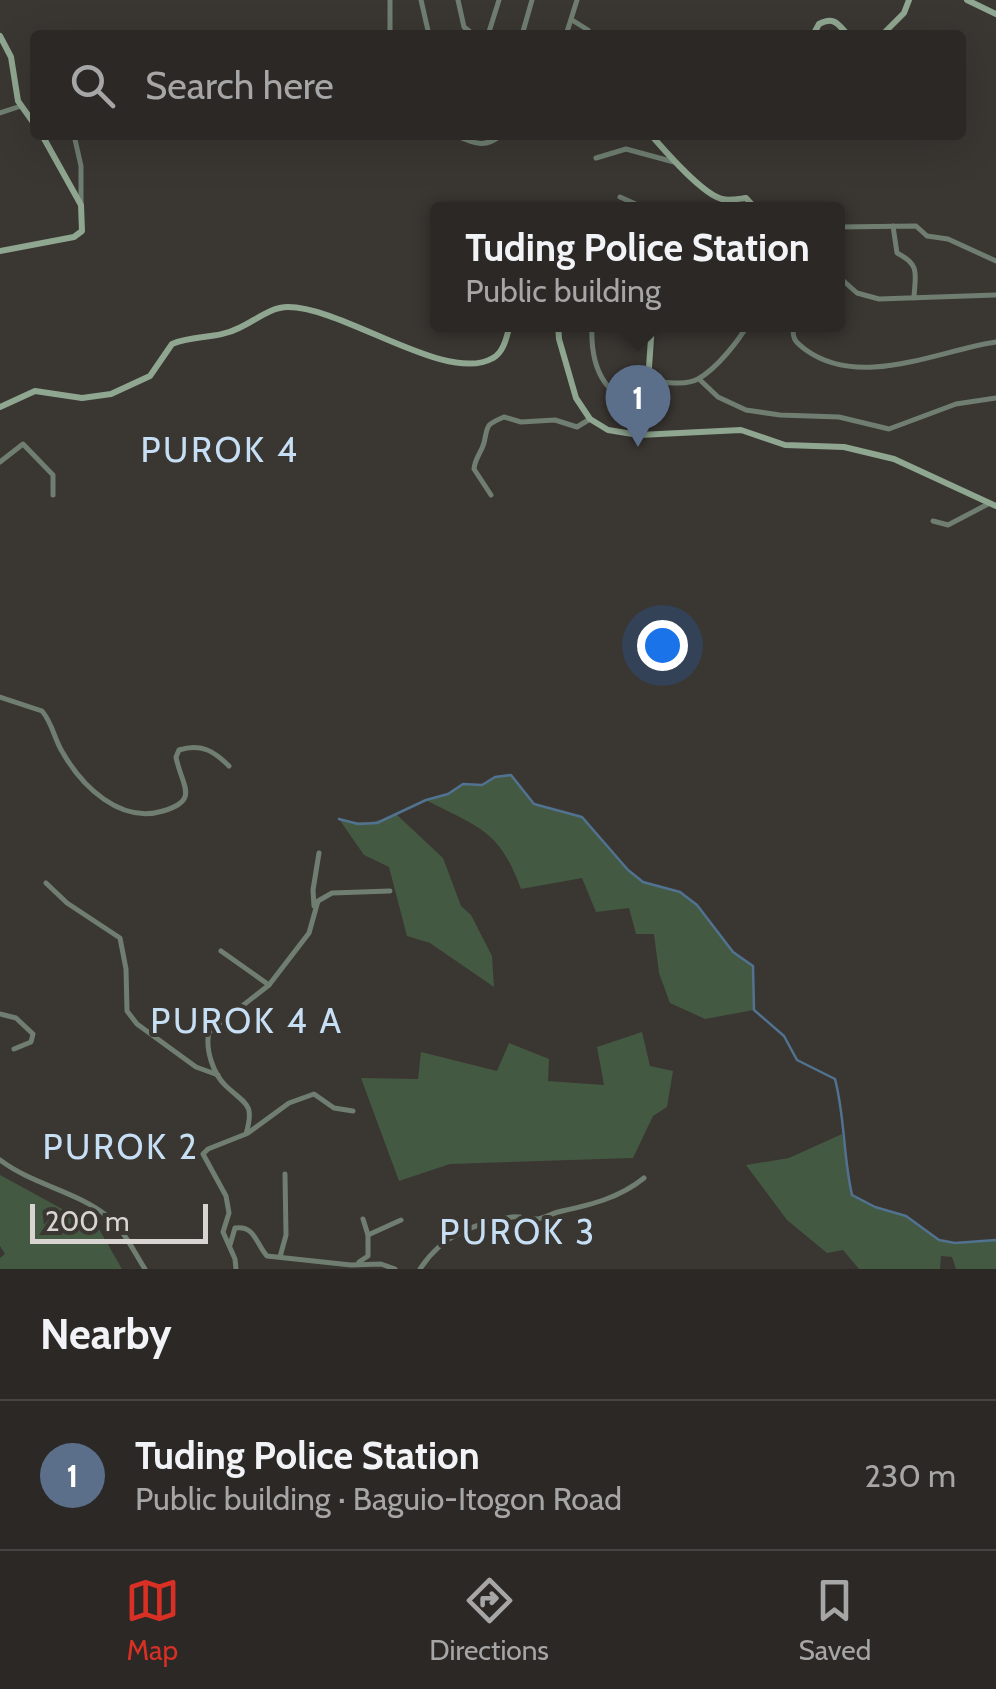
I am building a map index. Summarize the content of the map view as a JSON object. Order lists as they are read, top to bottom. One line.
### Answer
{"districts":["PUROK 4","PUROK 4 A","PUROK 2","PUROK 3"],"scale_bar":"200 m","page":{"search":"Search here","popup":["Tuding Police Station","Public building"],"pins":"1","scale":"200 m","heading":"Nearby","list":[{"mark":"1","name":"Tuding Police Station","note":"Public building · Baguio-Itogon Road","value":"230 m"}],"nav":["Map","Directions","Saved"]}}
